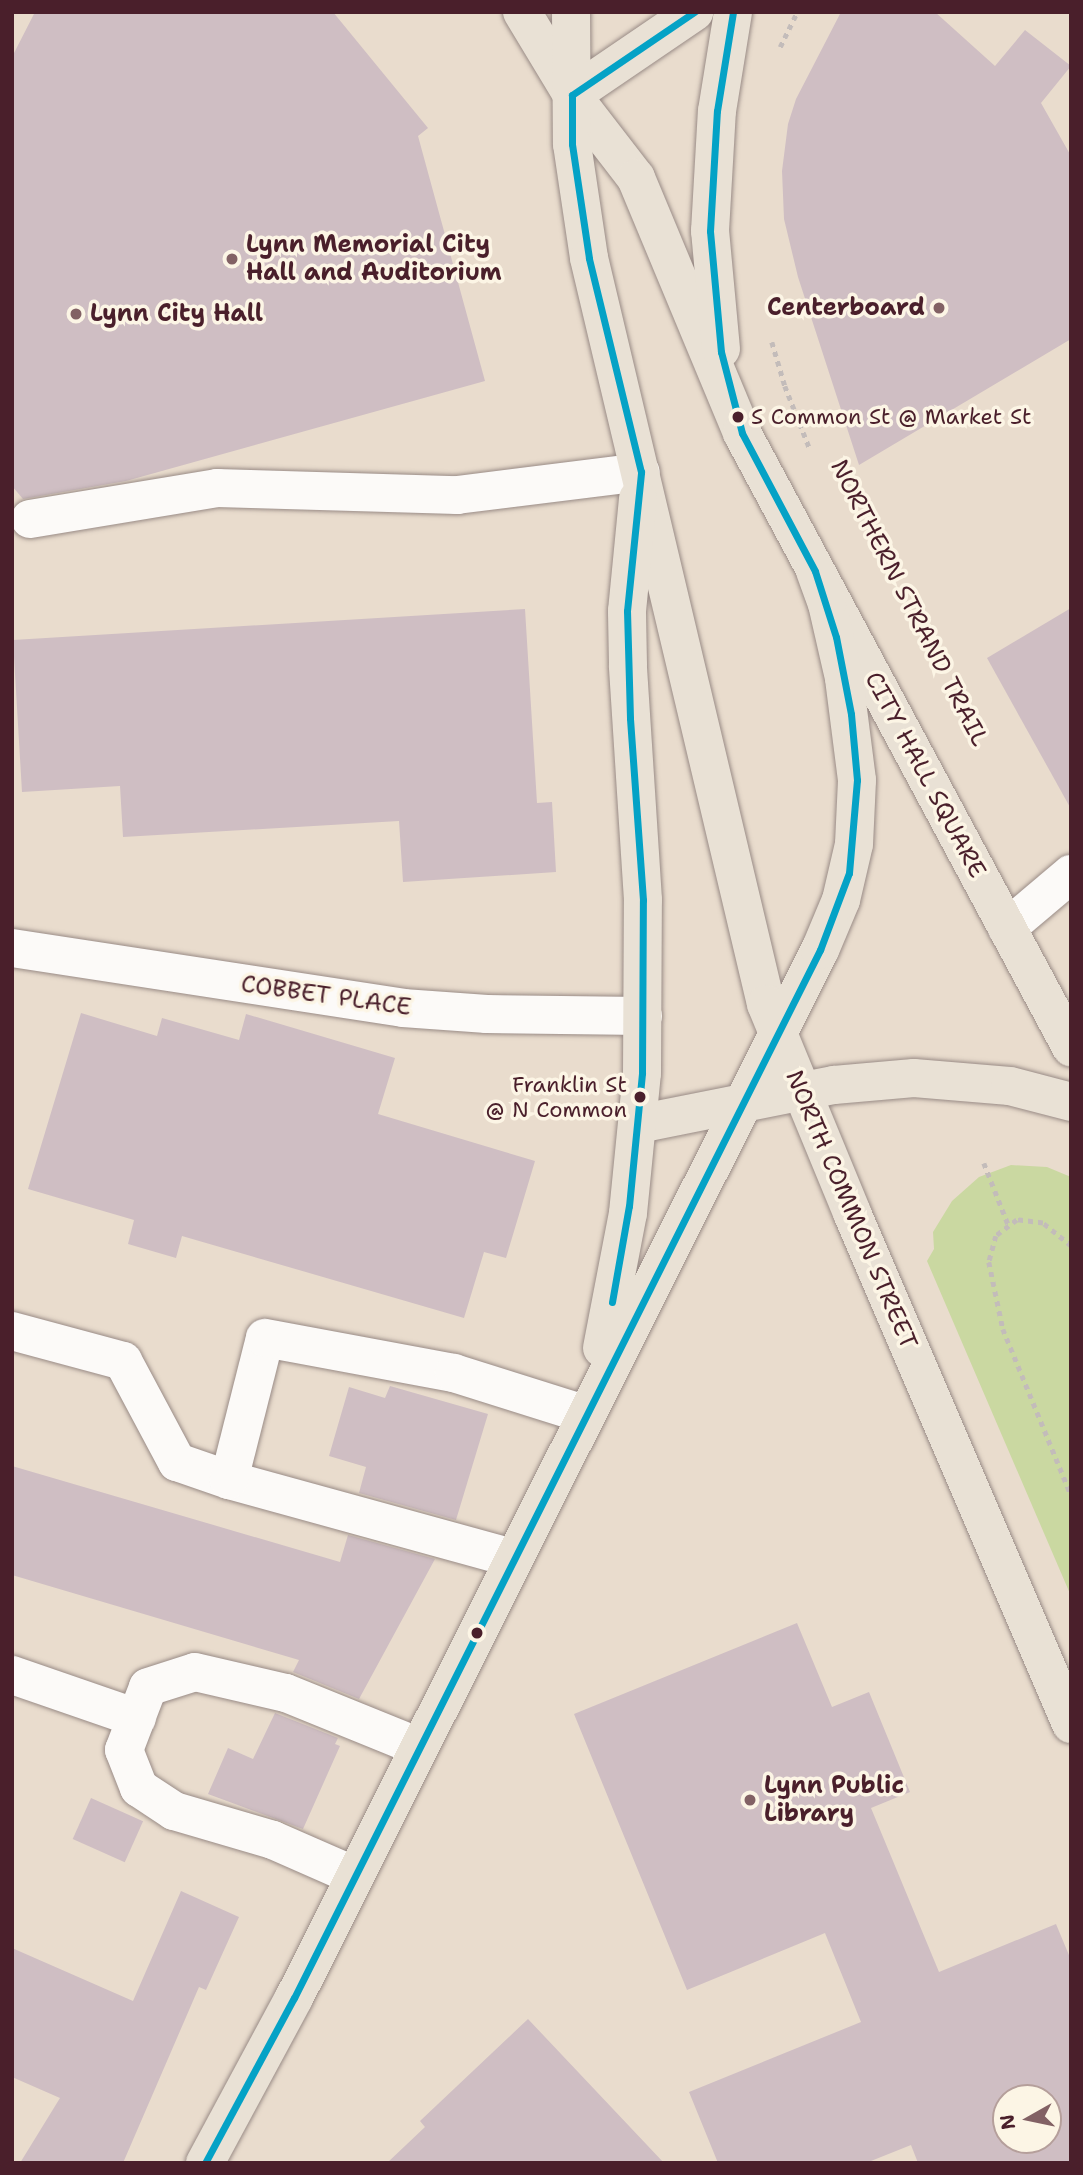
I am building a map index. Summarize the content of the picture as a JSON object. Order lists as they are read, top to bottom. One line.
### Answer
{"streets":{"main road":["CITY HALL SQUARE","NORTH COMMON STREET"],"street":["COBBET PLACE"],"path":["NORTHERN STRAND TRAIL"]},"places":["Lynn Memorial City Hall and Auditorium","Centerboard","Lynn City Hall","S Common St @ Market St","Franklin St @ N Common","Lynn Public Library"],"north":"left"}
